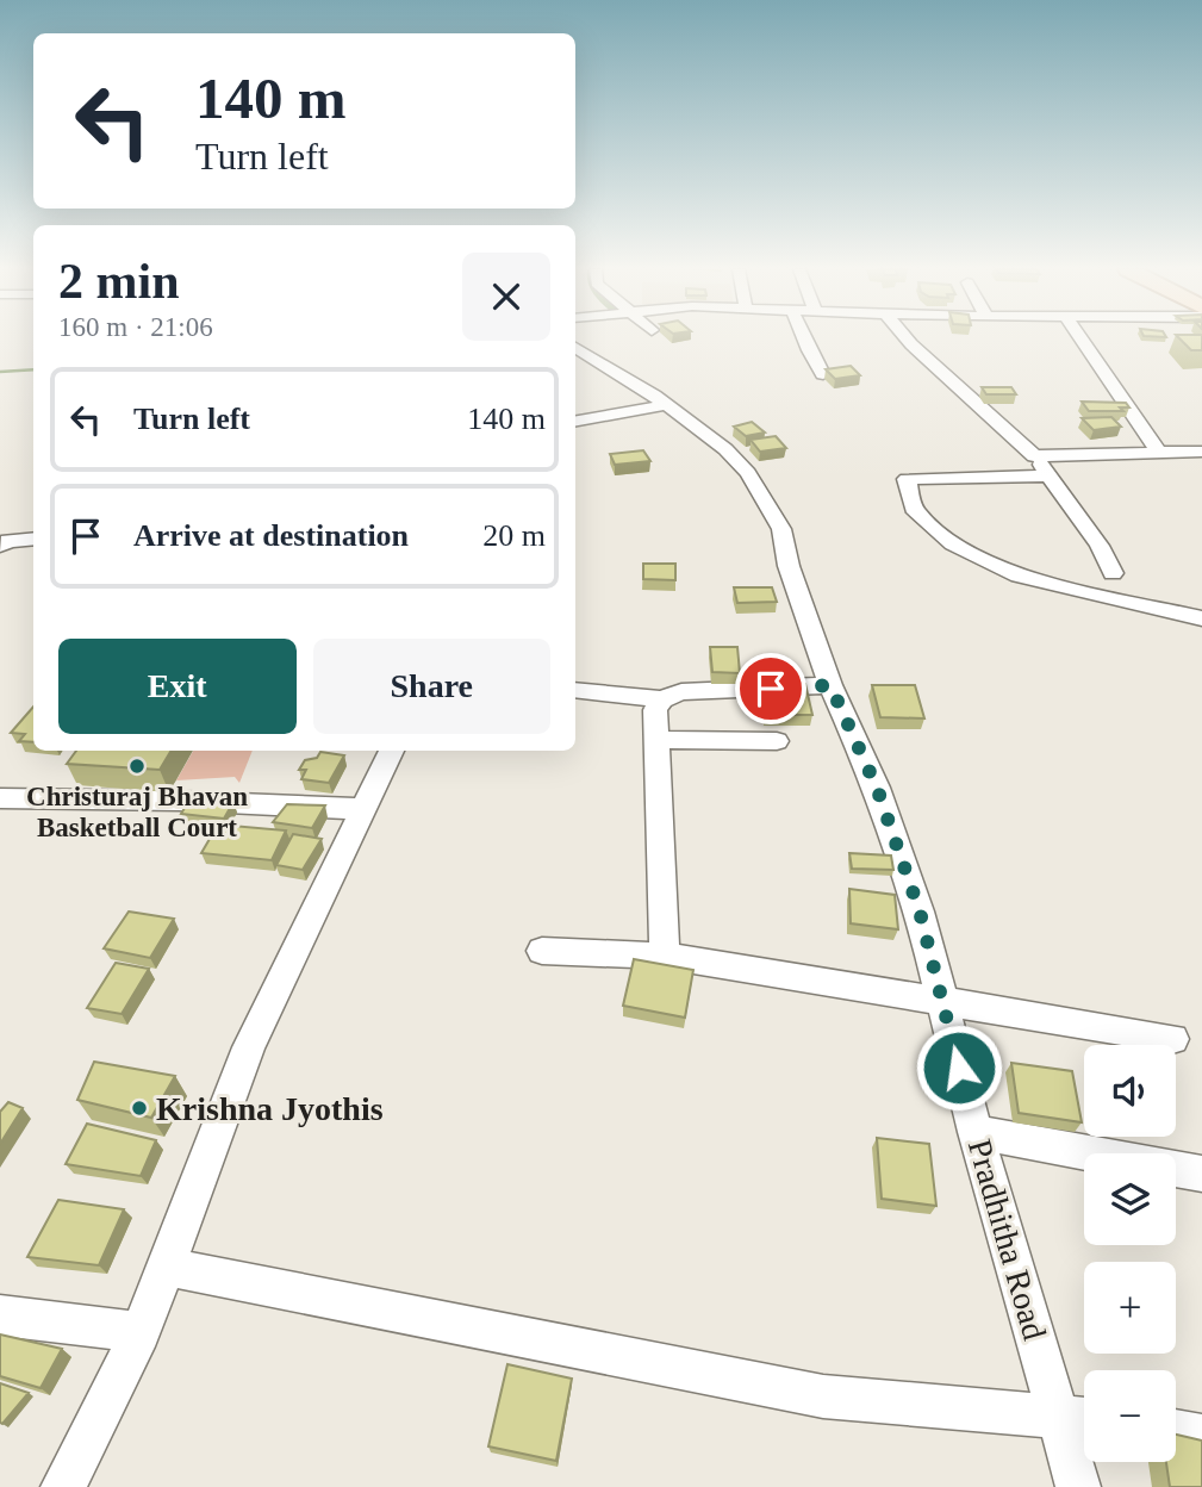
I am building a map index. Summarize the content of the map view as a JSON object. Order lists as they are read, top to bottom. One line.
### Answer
{"streets":{"street":["Pradhitha Road"]},"places":["Christuraj Bhavan Basketball Court","Krishna Jyothis"],"page":{"turn":["140 m","Turn left"],"heading":["2 min","160 m · 21:06"],"list":[{"name":"Turn left","value":"140 m"},{"name":"Arrive at destination","value":"20 m"}],"buttons":["Exit","Share"],"map_buttons":["+","−"]}}
